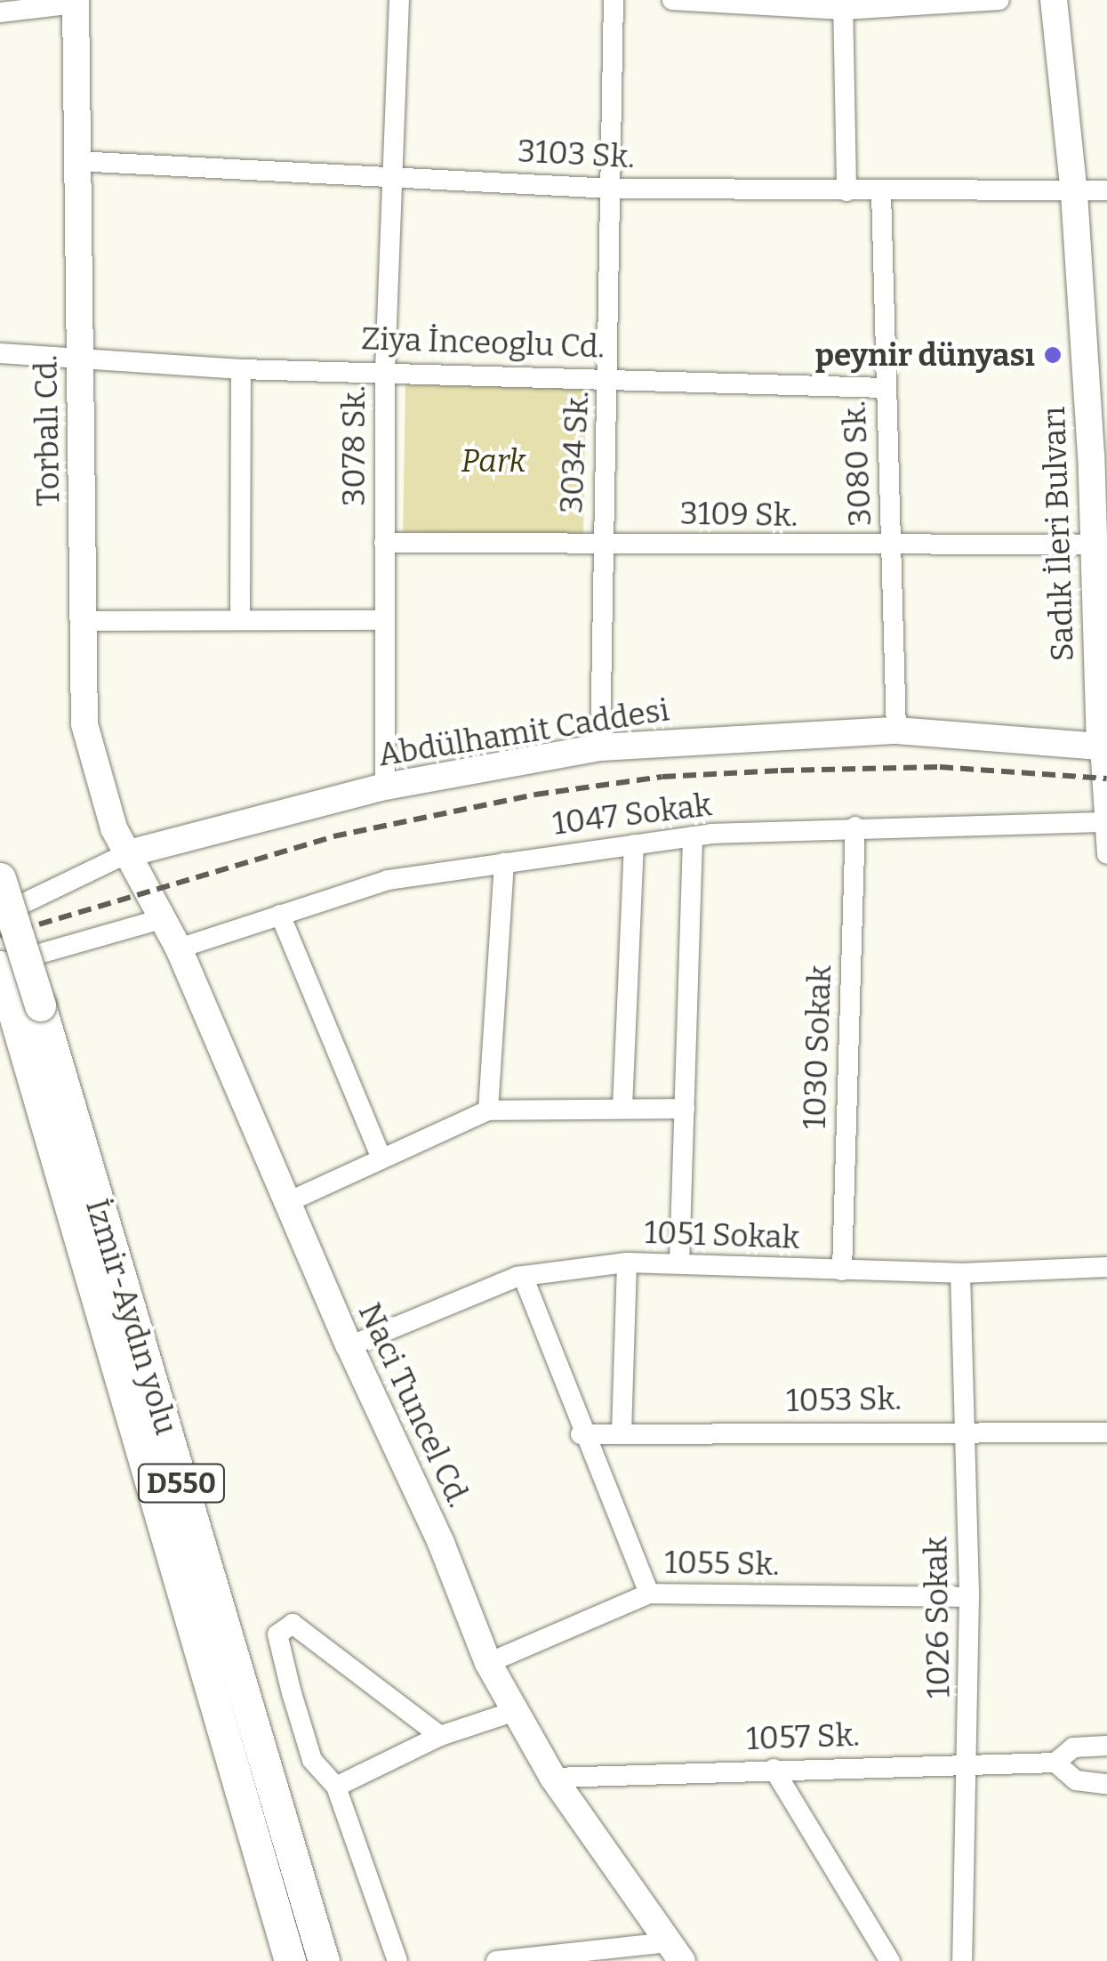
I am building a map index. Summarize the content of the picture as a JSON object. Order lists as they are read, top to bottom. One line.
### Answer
{"streets":{"highway":["İzmir-Aydın yolu","D550"],"main road":["Torbalı Cd.","Sadık İleri Bulvarı","Abdülhamit Caddesi","Naci Tuncel Cd."],"street":["3103 Sk.","Ziya İnceoglu Cd.","3078 Sk.","3034 Sk.","3080 Sk.","3109 Sk.","1047 Sokak","1030 Sokak","1051 Sokak","1053 Sk.","1055 Sk.","1026 Sokak","1057 Sk."]},"crossings":[["3103 Sk.","Torbalı Cd."],["3103 Sk.","3078 Sk."],["3103 Sk.","3034 Sk."],["3103 Sk.","3080 Sk."],["3103 Sk.","Sadık İleri Bulvarı"],["Ziya İnceoglu Cd.","Torbalı Cd."],["Ziya İnceoglu Cd.","3078 Sk."],["Ziya İnceoglu Cd.","3034 Sk."],["Ziya İnceoglu Cd.","3080 Sk."],["Torbalı Cd.","Abdülhamit Caddesi"],["Torbalı Cd.","Naci Tuncel Cd."],["3078 Sk.","3109 Sk."],["3078 Sk.","Abdülhamit Caddesi"],["3034 Sk.","3109 Sk."],["3034 Sk.","Abdülhamit Caddesi"],["3080 Sk.","3109 Sk."],["3080 Sk.","Abdülhamit Caddesi"],["3109 Sk.","Sadık İleri Bulvarı"],["Sadık İleri Bulvarı","Abdülhamit Caddesi"],["Abdülhamit Caddesi","Naci Tuncel Cd."],["1047 Sokak","1030 Sokak"],["1047 Sokak","Naci Tuncel Cd."],["1030 Sokak","1051 Sokak"],["1051 Sokak","Naci Tuncel Cd."],["1051 Sokak","1026 Sokak"],["1053 Sk.","1026 Sokak"],["Naci Tuncel Cd.","1055 Sk."],["Naci Tuncel Cd.","1057 Sk."],["1055 Sk.","1026 Sokak"],["1026 Sokak","1057 Sk."]],"parks":["Park"],"places":["peynir dünyası"]}
